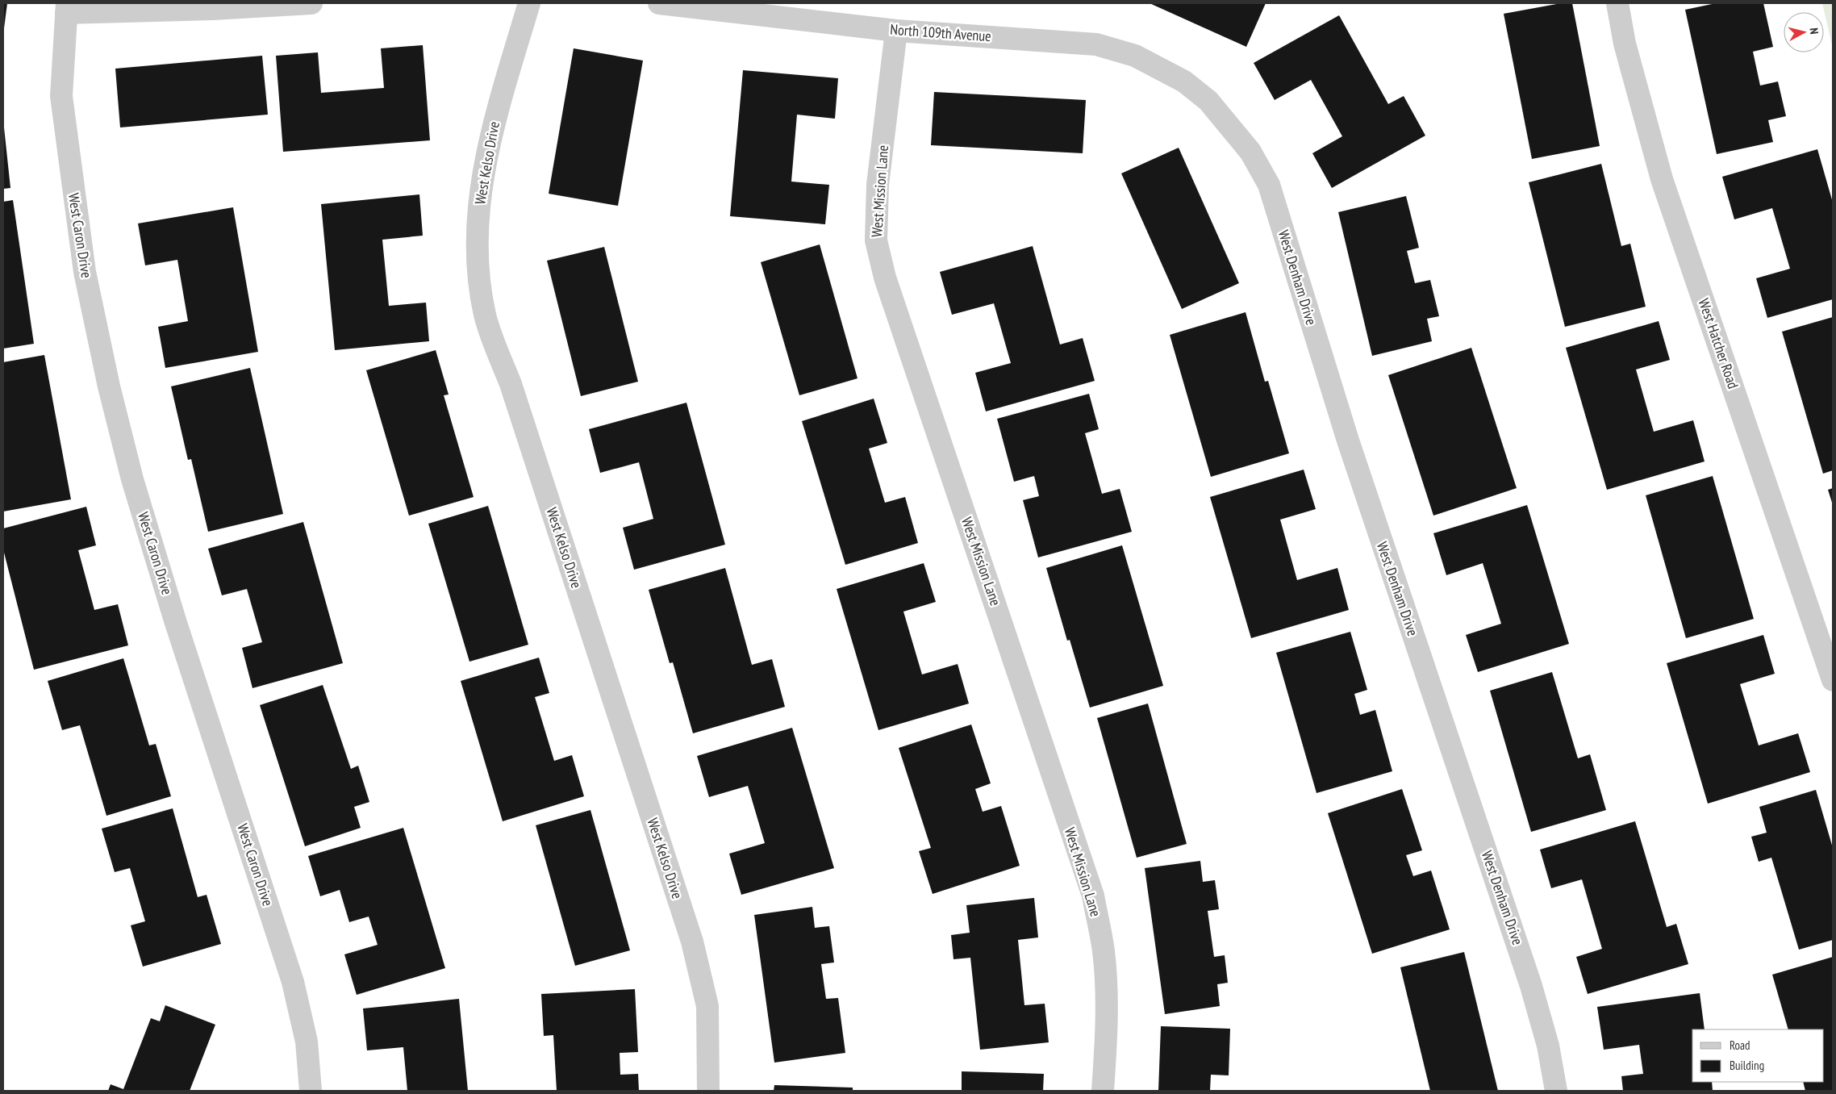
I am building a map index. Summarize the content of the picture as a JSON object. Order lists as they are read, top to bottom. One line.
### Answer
{"streets":{"street":["North 109th Avenue","West Kelso Drive","West Mission Lane","West Caron Drive","West Denham Drive","West Hatcher Road"]},"crossings":[["North 109th Avenue","West Mission Lane"],["North 109th Avenue","West Denham Drive"]],"legend":["Road","Building"],"north":"right"}
